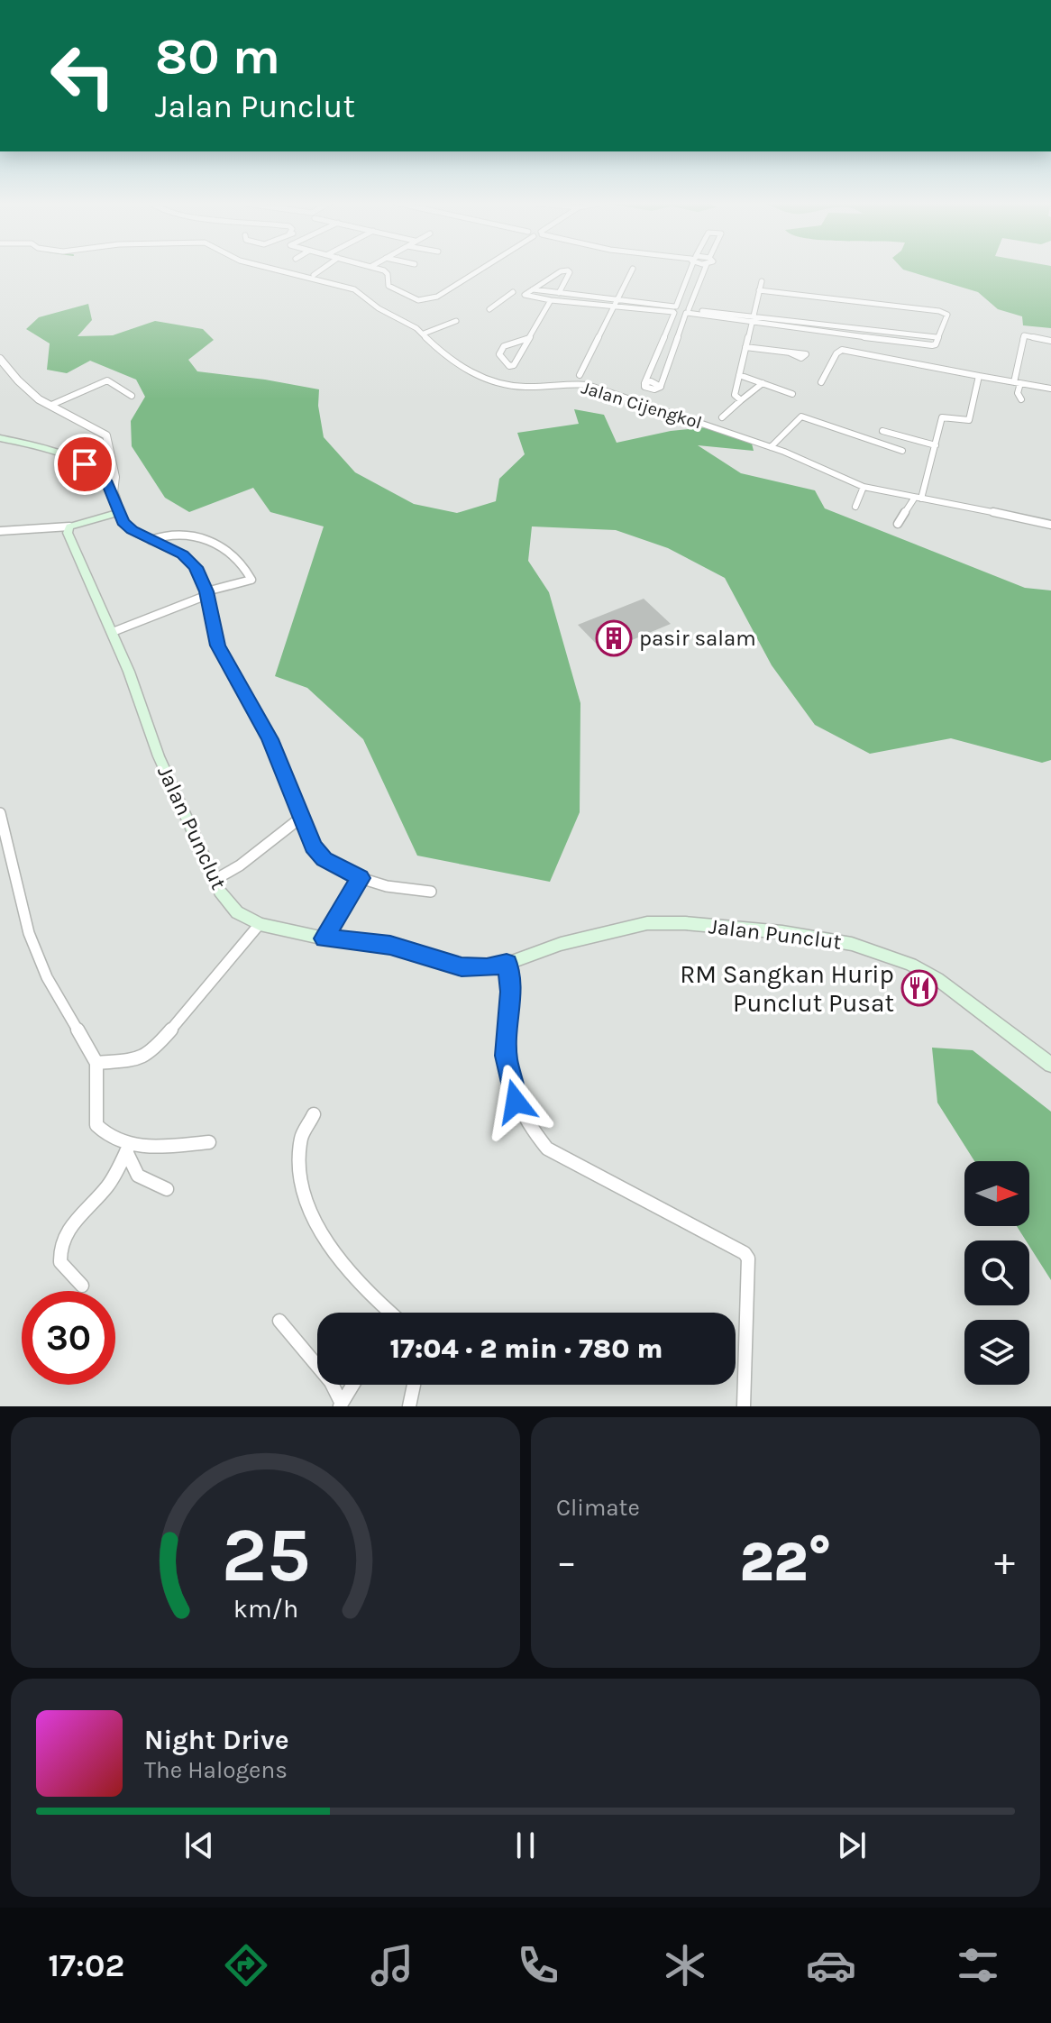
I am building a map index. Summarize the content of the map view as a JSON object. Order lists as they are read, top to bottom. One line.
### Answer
{"streets":{"main road":["Jalan Punclut"],"street":["Jalan Cijengkol"]},"places":{"building":["pasir salam"],"restaurant":["RM Sangkan Hurip Punclut Pusat"]},"north":"right","page":{"turn":["80 m","Jalan Punclut"],"limit":"30","trip":"17:04 · 2 min · 780 m","tile":"Climate","heat":["−","22°","+"],"song":["Night Drive","The Halogens"],"tabs":"17:02","gauge":["25","km/h"]}}
